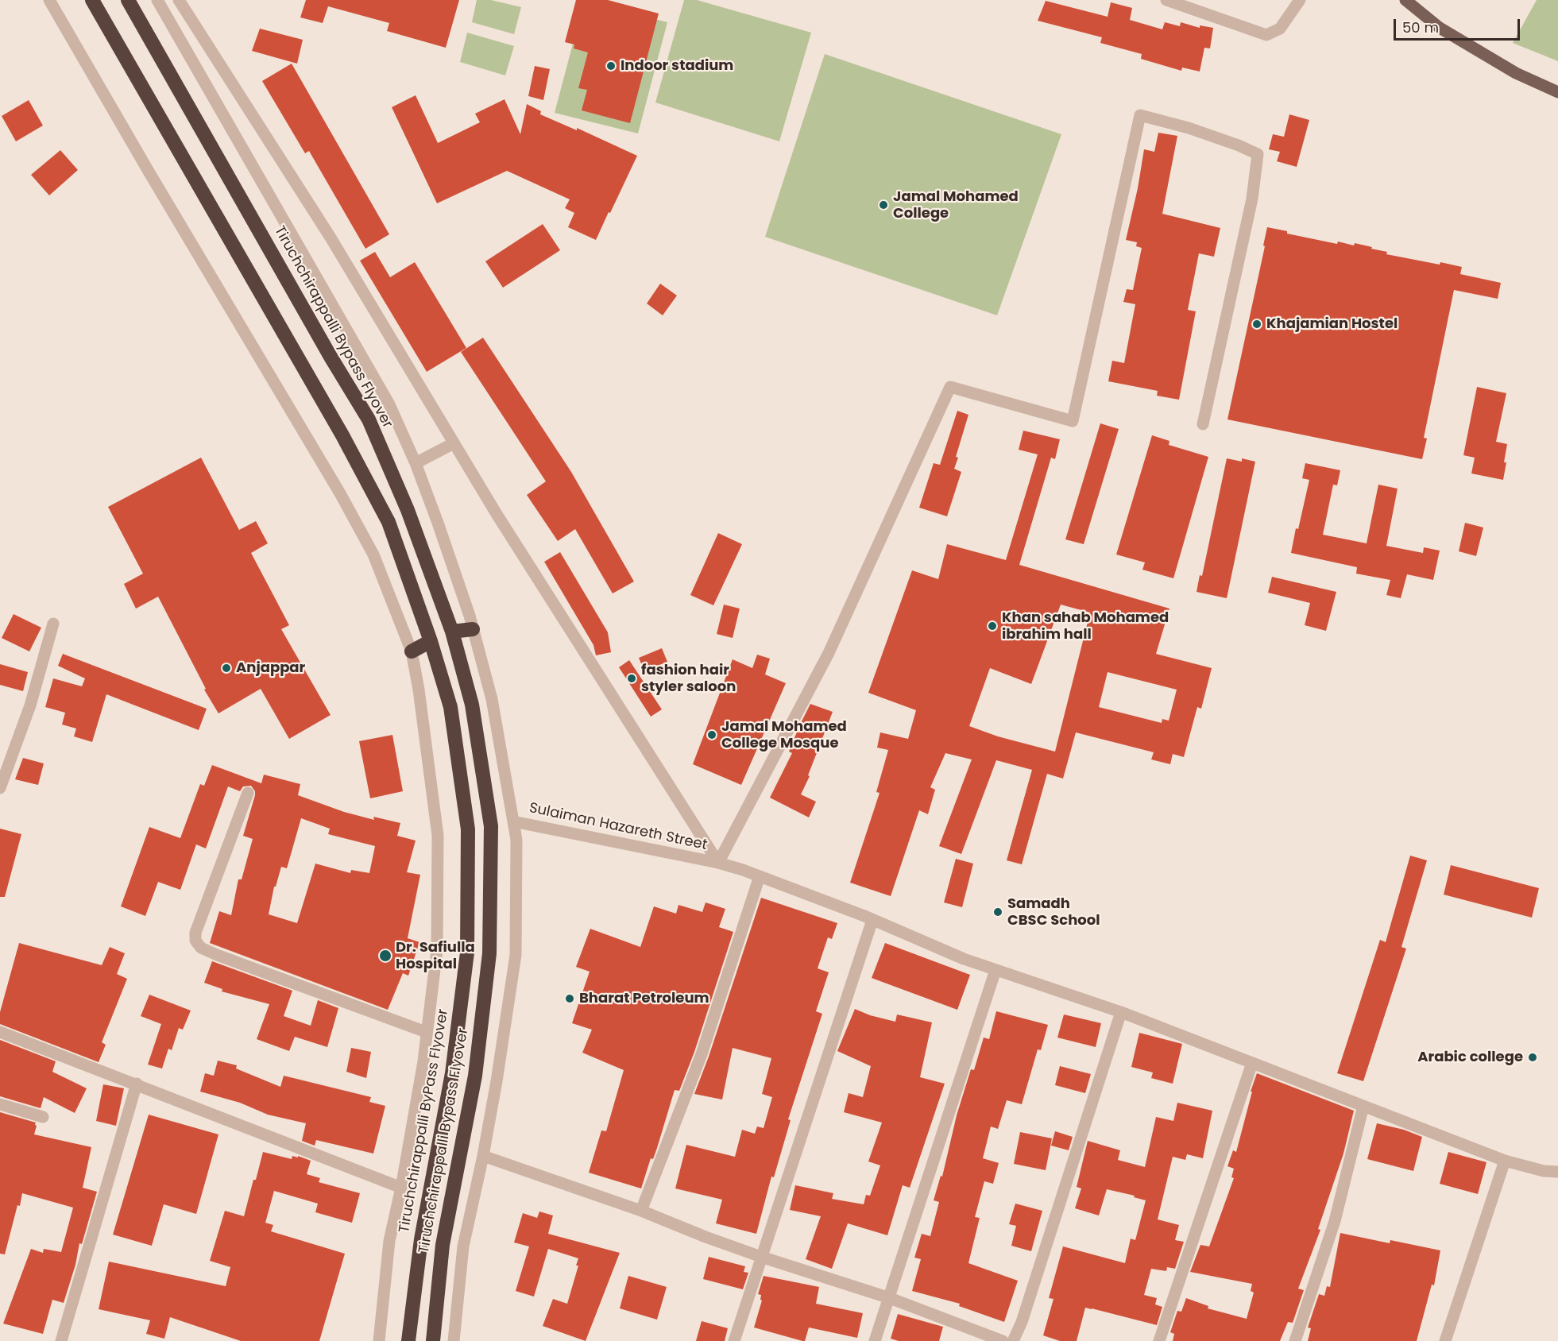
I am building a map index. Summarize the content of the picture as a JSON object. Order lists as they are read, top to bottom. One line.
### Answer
{"streets":{"highway":["Tiruchchirappalli Bypass Flyover","Tiruchchirappalli ByPass Flyover"],"street":["Sulaiman Hazareth Street"]},"places":["Indoor stadium","Jamal Mohamed College","Khajamian Hostel","Khan sahab Mohamed ibrahim hall","Anjappar","fashion hair styler saloon","Jamal Mohamed College Mosque","Samadh CBSC School","Dr. Safiulla Hospital","Bharat Petroleum","Arabic college"],"scale_bar":"50 m"}
